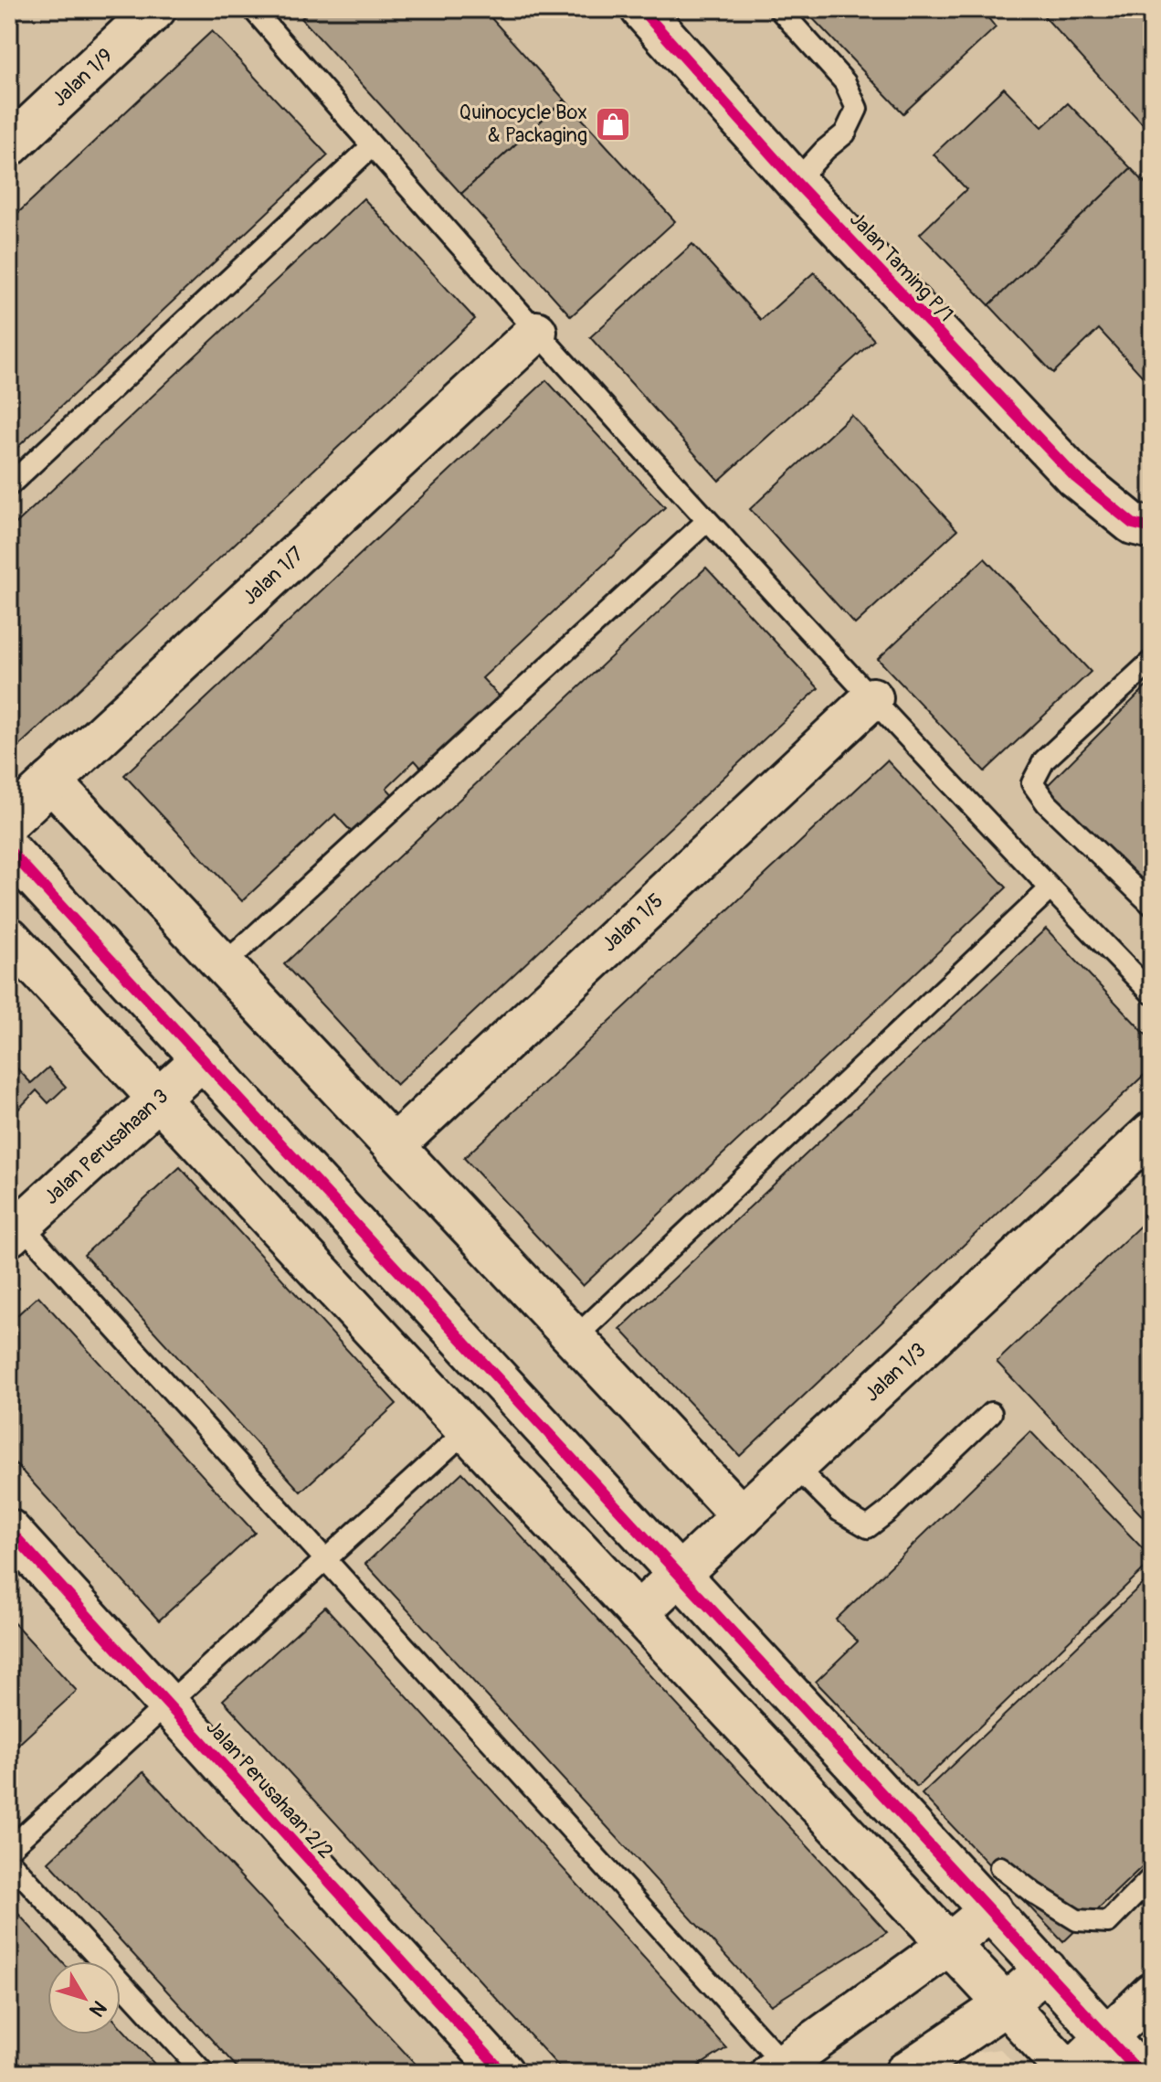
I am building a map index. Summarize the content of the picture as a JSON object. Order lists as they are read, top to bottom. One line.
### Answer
{"streets":{"street":["Jalan 1/9","Jalan Taming P/1","Jalan 1/7","Jalan 1/5","Jalan Perusahaan 3","Jalan 1/3","Jalan Perusahaan 2/2"]},"places":{"shop":["Quinocycle Box & Packaging"]},"north":"bottom right"}
